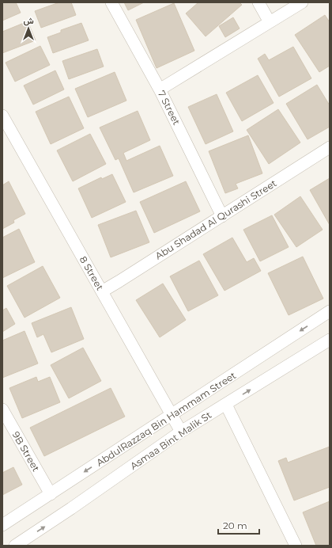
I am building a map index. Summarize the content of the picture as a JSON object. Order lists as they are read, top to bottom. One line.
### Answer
{"streets":{"street":["7 Street","Abu Shadad Al Qurashi Street","8 Street","AbdulRazzaq Bin Hammam Street","Asmaa Bint Malik St","9B Street"]},"crossings":[["7 Street","Abu Shadad Al Qurashi Street"],["Abu Shadad Al Qurashi Street","8 Street"],["8 Street","AbdulRazzaq Bin Hammam Street"],["8 Street","Asmaa Bint Malik St"],["AbdulRazzaq Bin Hammam Street","9B Street"]],"one_way":["AbdulRazzaq Bin Hammam Street","Asmaa Bint Malik St"],"scale_bar":"20 m","north":"top"}
